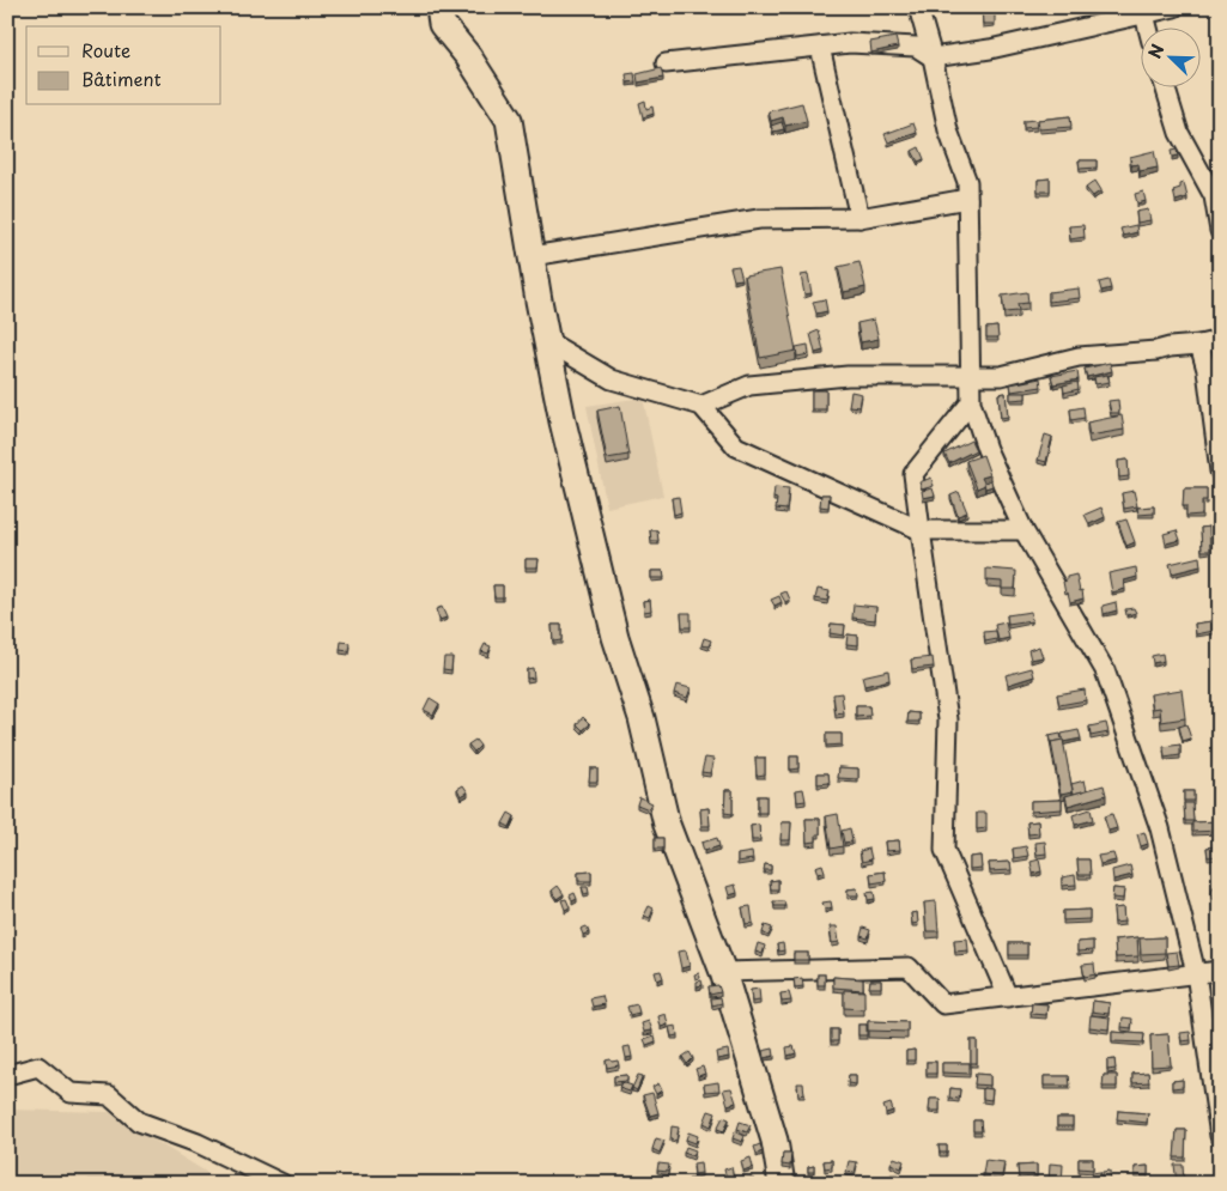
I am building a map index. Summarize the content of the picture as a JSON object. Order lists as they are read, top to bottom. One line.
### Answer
{"legend":["Route","Bâtiment"],"north":"top left"}
